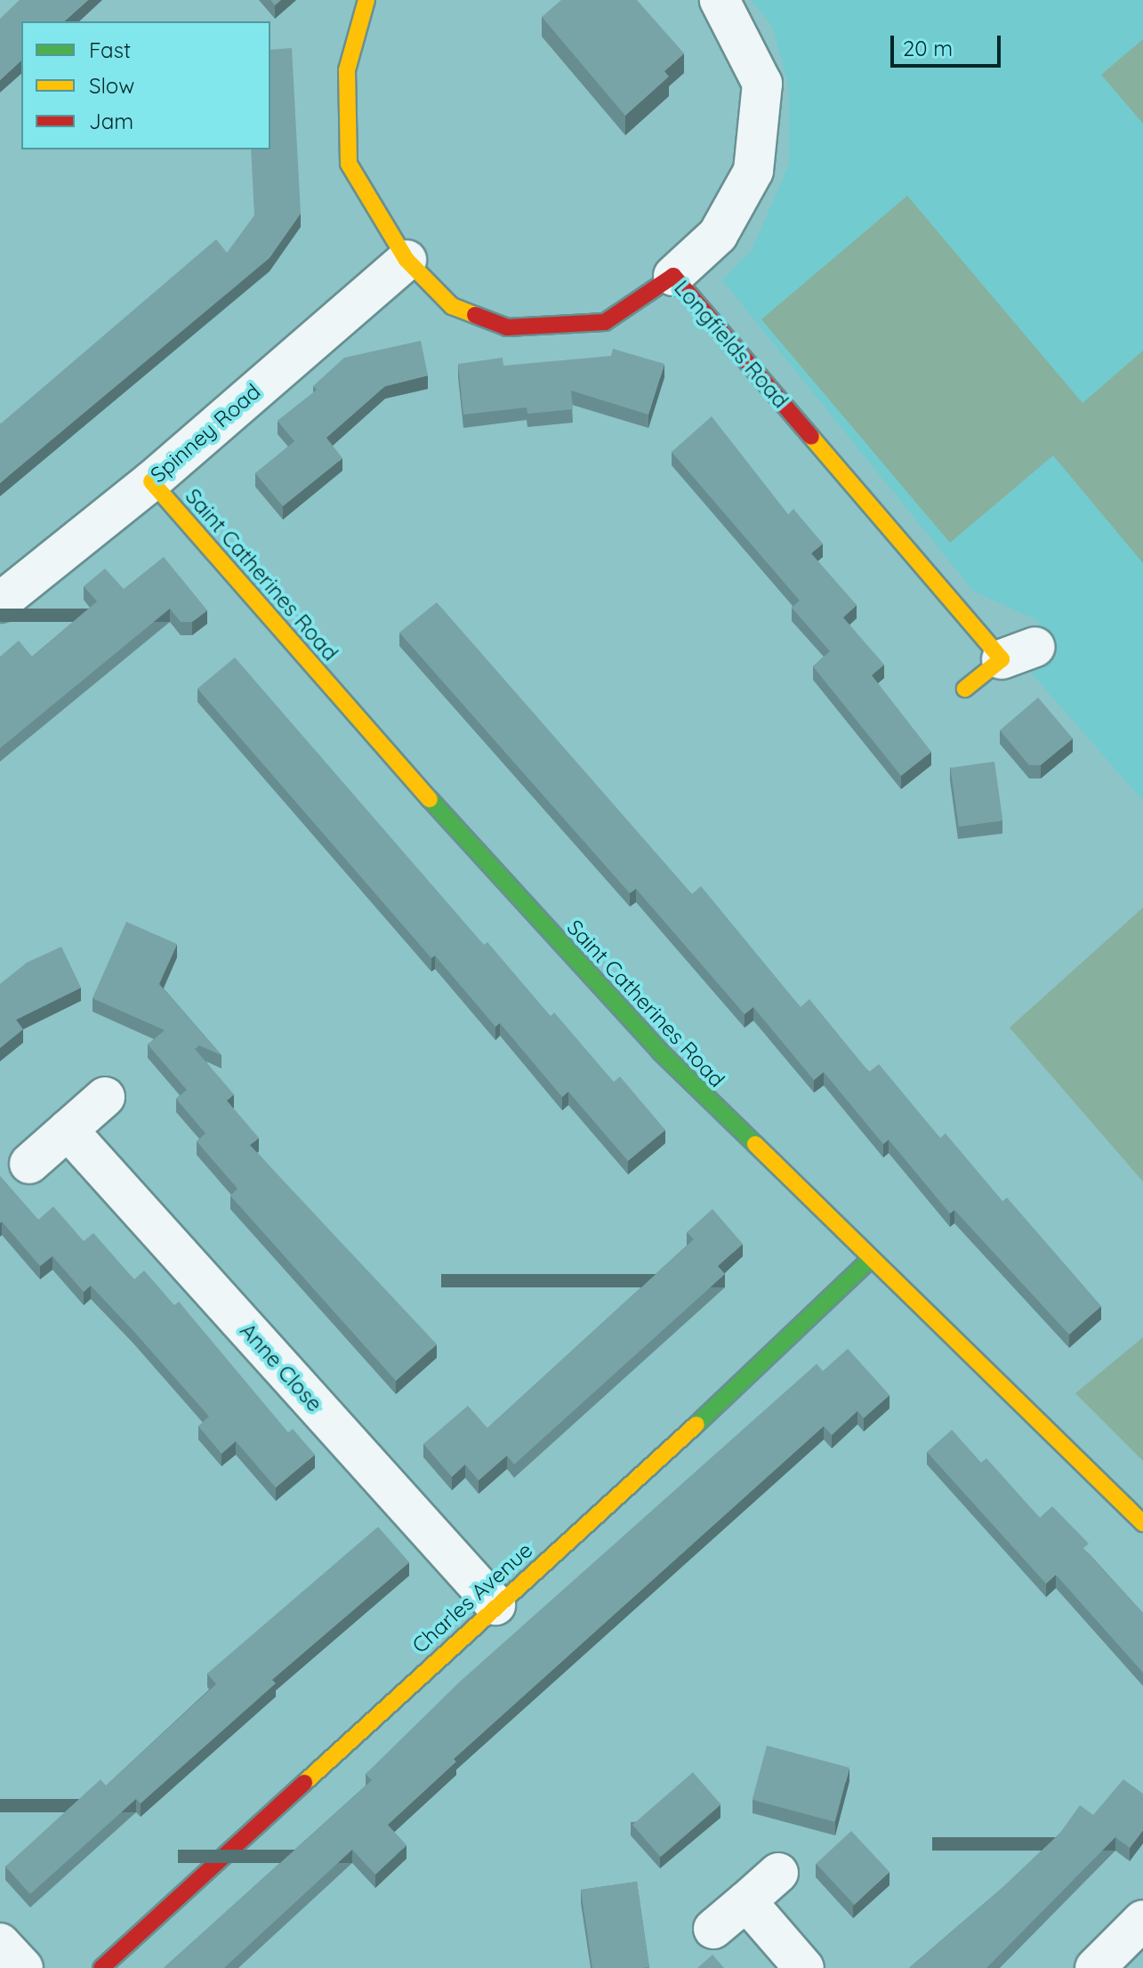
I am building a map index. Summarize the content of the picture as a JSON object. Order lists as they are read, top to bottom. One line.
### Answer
{"streets":{"street":["Longfields Road","Spinney Road","Saint Catherines Road","Anne Close","Charles Avenue"]},"crossings":[["Longfields Road","Spinney Road"],["Spinney Road","Saint Catherines Road"],["Saint Catherines Road","Charles Avenue"],["Anne Close","Charles Avenue"]],"legend":["Fast","Slow","Jam"],"scale_bar":"20 m"}
